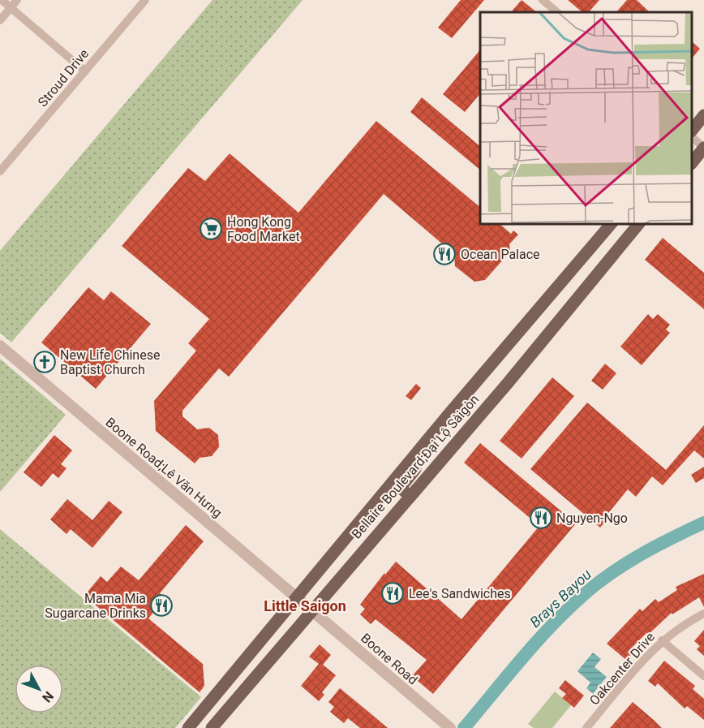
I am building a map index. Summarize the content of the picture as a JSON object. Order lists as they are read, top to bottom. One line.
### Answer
{"streets":{"main road":["Bellaire Boulevard;Đại Lộ Sàigòn"],"street":["Stroud Drive","Boone Road;Lê Văn Hưng","Boone Road","Oakcenter Drive"]},"crossings":[["Bellaire Boulevard;Đại Lộ Sàigòn","Boone Road;Lê Văn Hưng"],["Bellaire Boulevard;Đại Lộ Sàigòn","Boone Road"],["Boone Road;Lê Văn Hưng","Boone Road"]],"districts":["Little Saigon"],"water":["Brays Bayou"],"places":{"supermarket":["Hong Kong Food Market"],"restaurant":["Ocean Palace","Nguyen-Ngo","Lee's Sandwiches","Mama Mia Sugarcane Drinks"],"church":["New Life Chinese Baptist Church"]},"north":"bottom right"}
